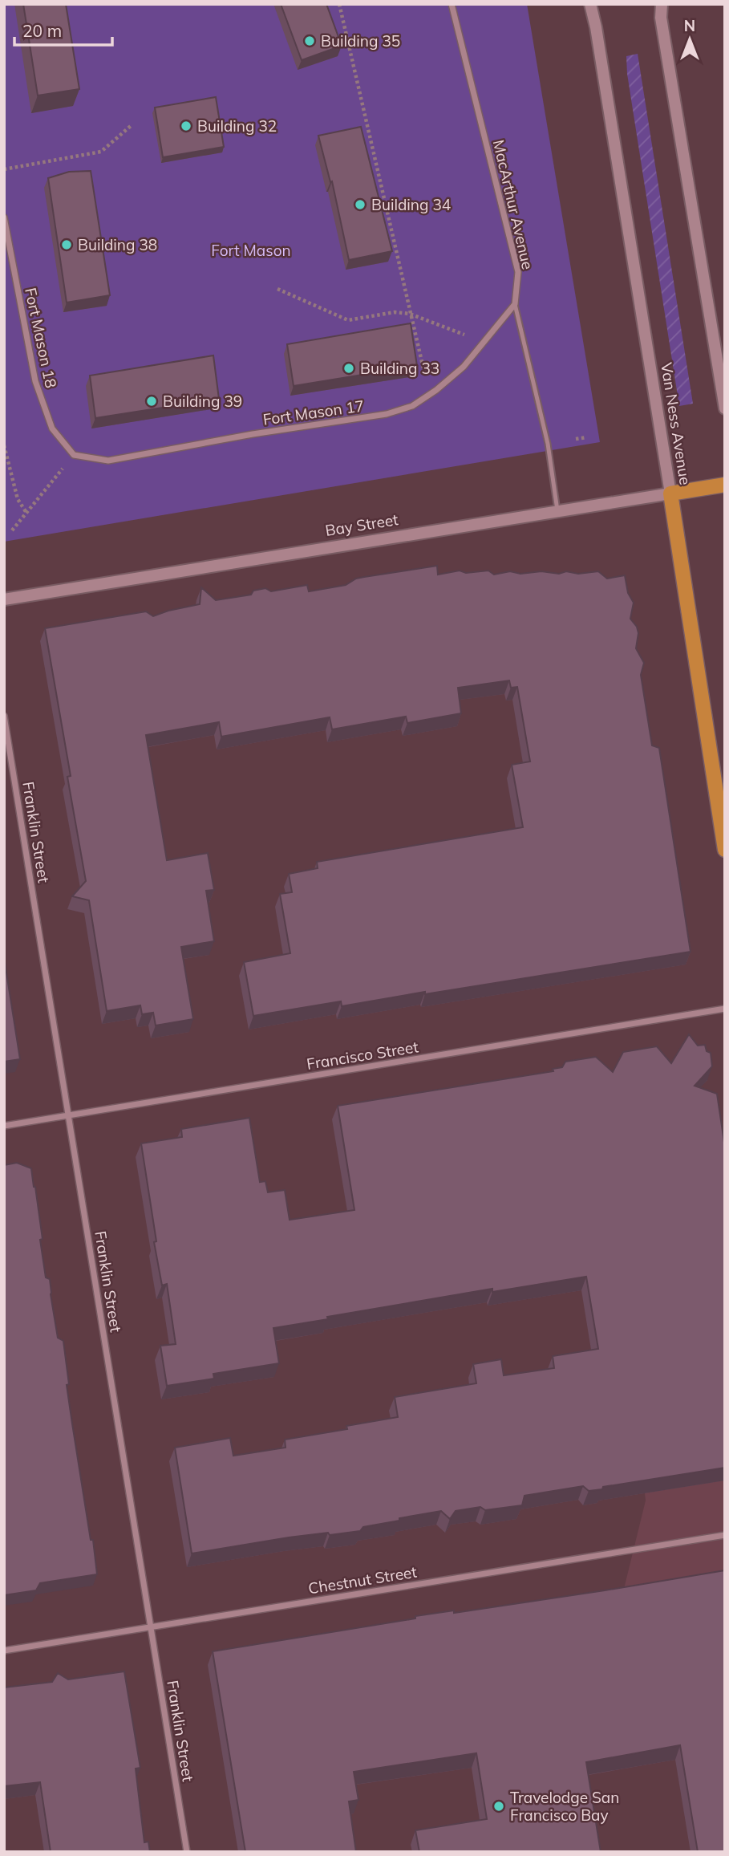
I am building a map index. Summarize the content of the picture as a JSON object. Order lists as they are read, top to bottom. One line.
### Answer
{"streets":{"main road":["Van Ness Avenue","Bay Street"],"street":["MacArthur Avenue","Fort Mason 18","Fort Mason 17","Franklin Street","Francisco Street","Chestnut Street"]},"crossings":[["MacArthur Avenue","Fort Mason 17"],["MacArthur Avenue","Bay Street"],["Fort Mason 18","Fort Mason 17"],["Van Ness Avenue","Bay Street"],["Franklin Street","Francisco Street"],["Franklin Street","Chestnut Street"]],"parks":["Fort Mason"],"places":["Building 35","Building 32","Building 34","Building 38","Building 33","Building 39","Travelodge San Francisco Bay"],"scale_bar":"20 m","north":"top"}
